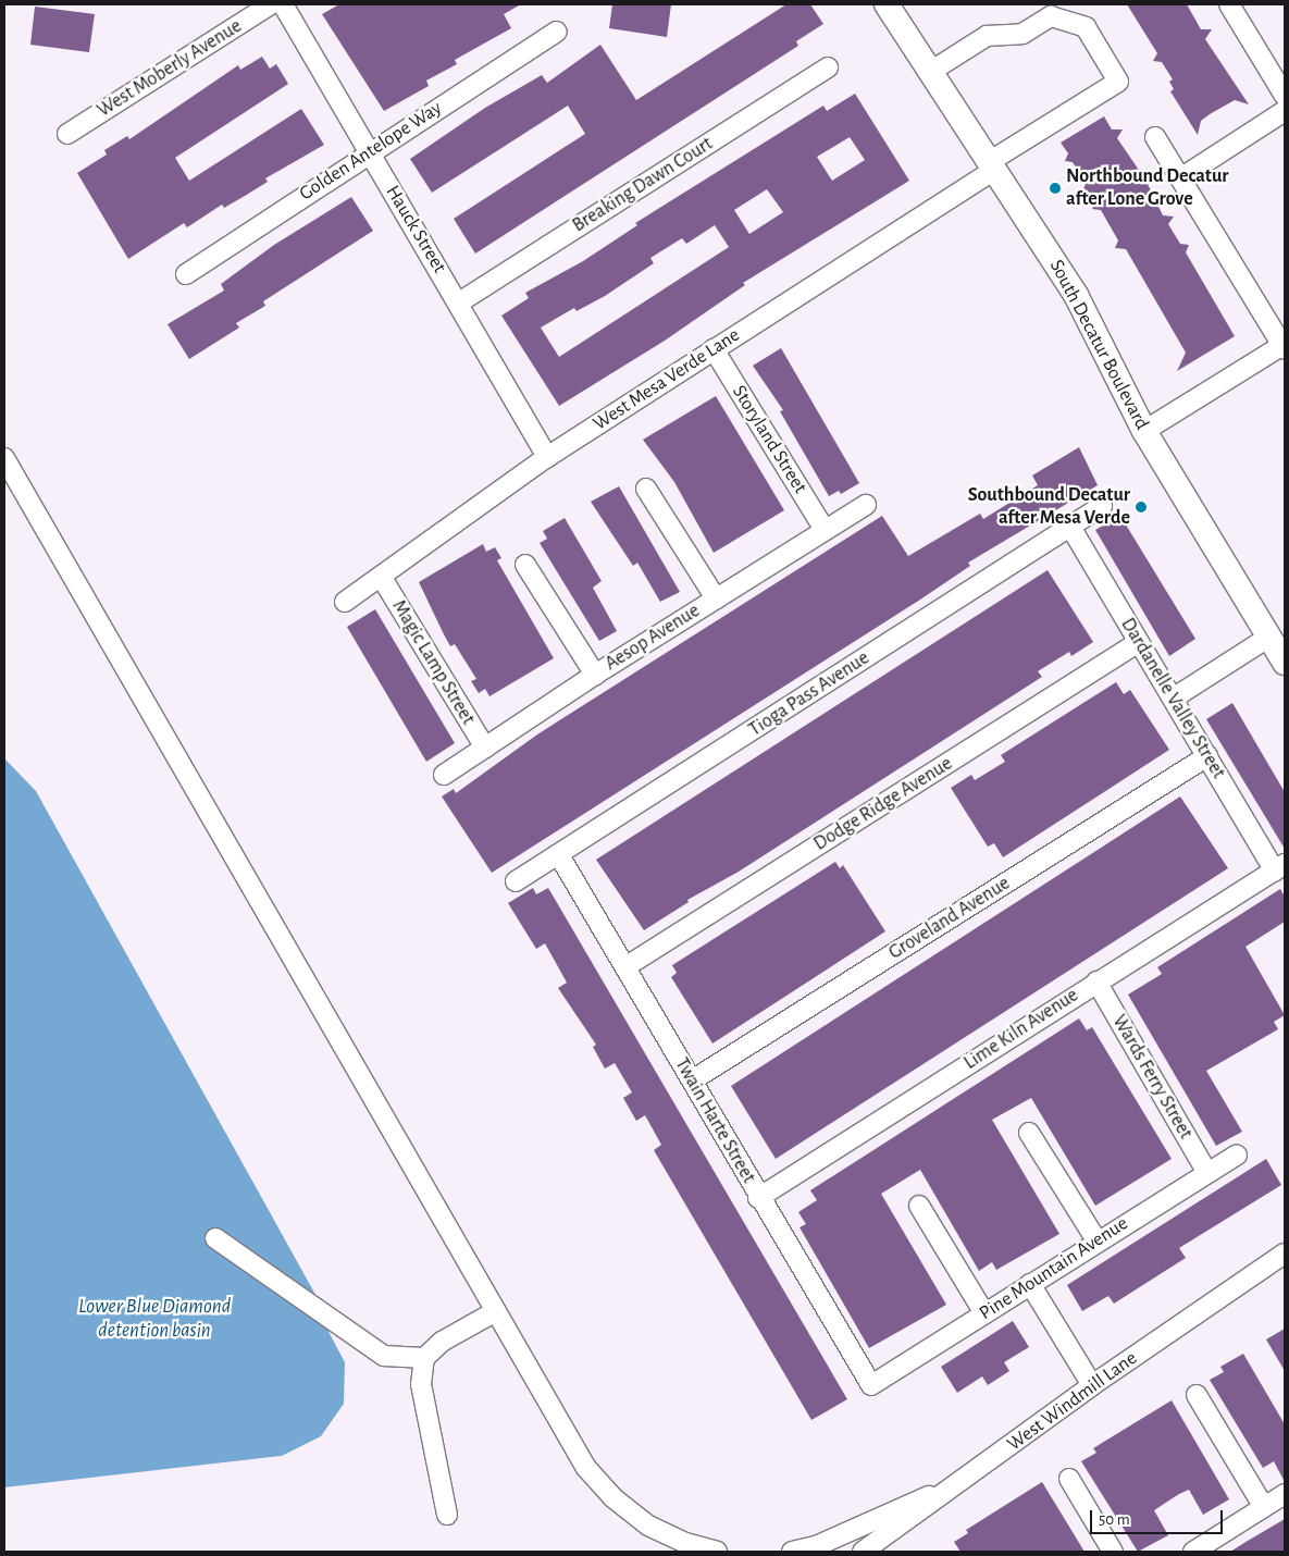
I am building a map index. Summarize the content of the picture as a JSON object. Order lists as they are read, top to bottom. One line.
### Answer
{"streets":{"main road":["South Decatur Boulevard"],"street":["West Moberly Avenue","Golden Antelope Way","Breaking Dawn Court","Hauck Street","West Mesa Verde Lane","Storyland Street","Aesop Avenue","Magic Lamp Street","Tioga Pass Avenue","Dardanelle Valley Street","Dodge Ridge Avenue","Groveland Avenue","Lime Kiln Avenue","Wards Ferry Street","Twain Harte Street","Pine Mountain Avenue","West Windmill Lane"]},"crossings":[["Golden Antelope Way","Hauck Street"],["Breaking Dawn Court","Hauck Street"],["Hauck Street","West Mesa Verde Lane"],["South Decatur Boulevard","West Mesa Verde Lane"],["West Mesa Verde Lane","Storyland Street"],["West Mesa Verde Lane","Magic Lamp Street"],["Storyland Street","Aesop Avenue"],["Aesop Avenue","Magic Lamp Street"],["Tioga Pass Avenue","Dardanelle Valley Street"],["Tioga Pass Avenue","Twain Harte Street"],["Dardanelle Valley Street","Dodge Ridge Avenue"],["Dardanelle Valley Street","Groveland Avenue"],["Dardanelle Valley Street","Lime Kiln Avenue"],["Dodge Ridge Avenue","Twain Harte Street"],["Groveland Avenue","Twain Harte Street"],["Lime Kiln Avenue","Wards Ferry Street"],["Lime Kiln Avenue","Twain Harte Street"],["Wards Ferry Street","Pine Mountain Avenue"],["Twain Harte Street","Pine Mountain Avenue"]],"water":["Lower Blue Diamond detention basin"],"places":["Northbound Decatur after Lone Grove","Southbound Decatur after Mesa Verde"],"scale_bar":"50 m"}
